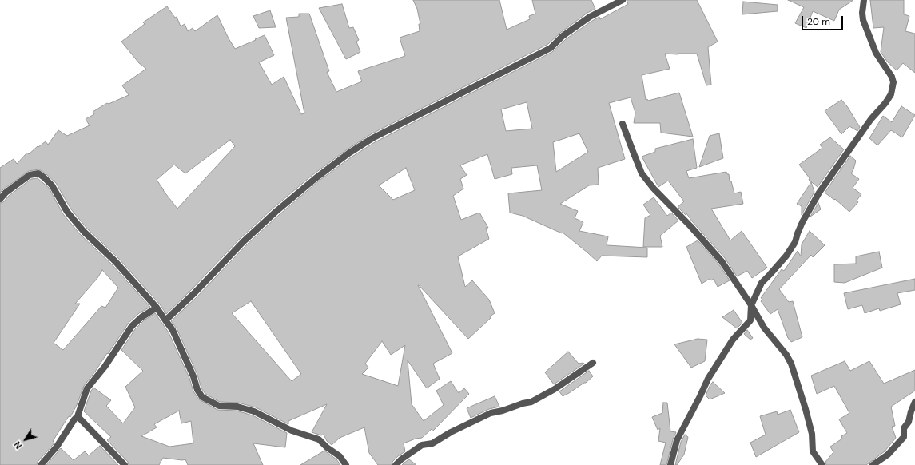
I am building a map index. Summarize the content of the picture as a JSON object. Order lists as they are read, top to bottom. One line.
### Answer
{"scale_bar":"20 m","north":"bottom left"}
